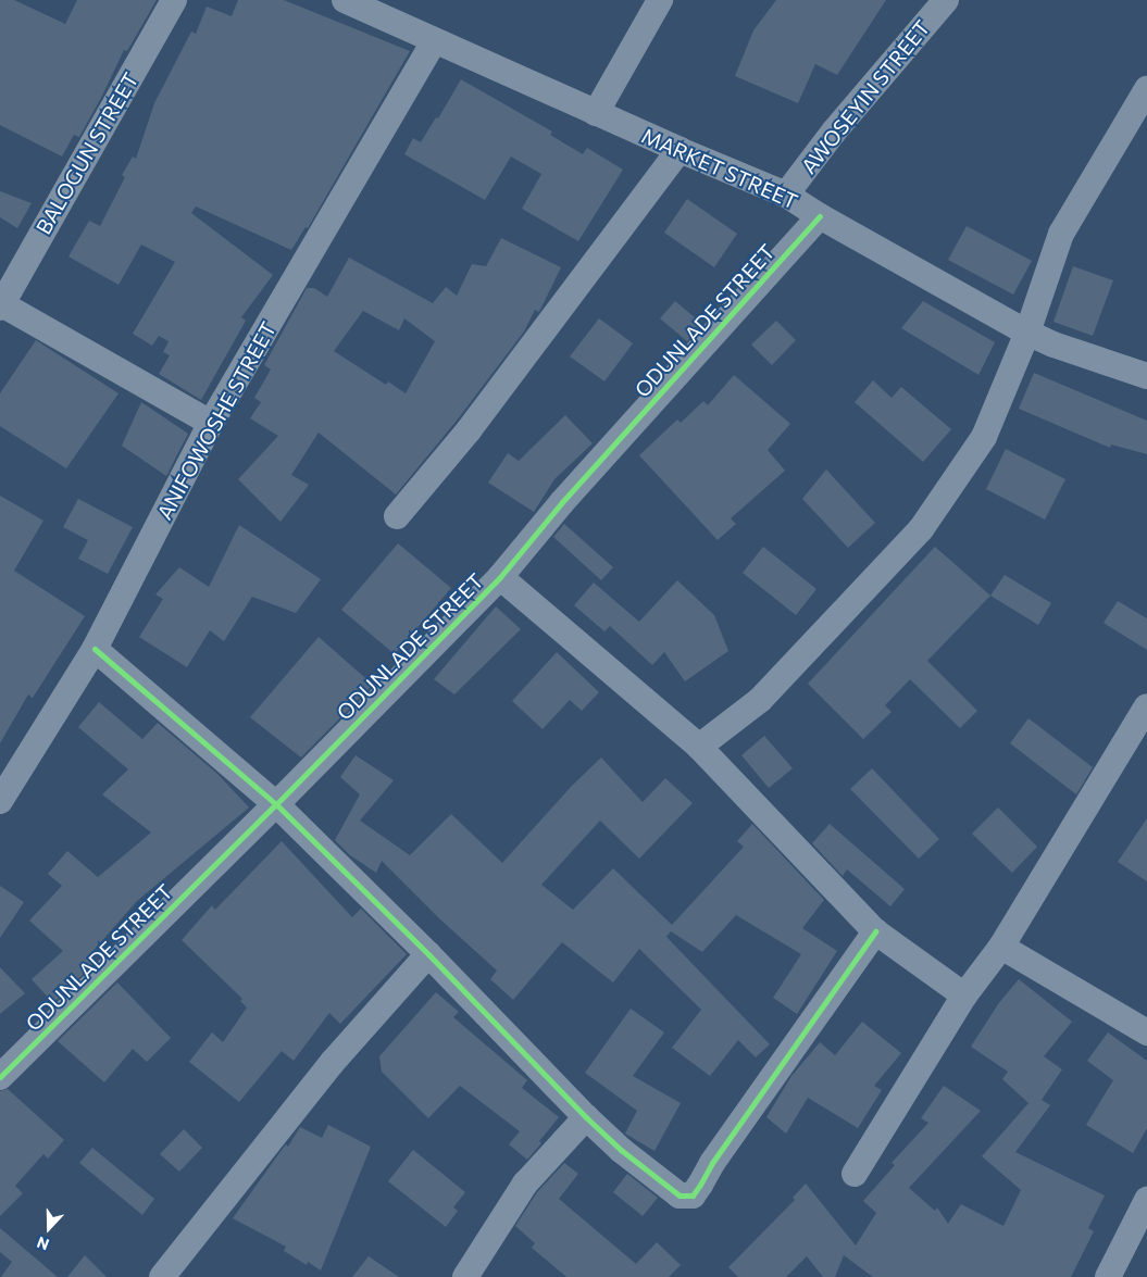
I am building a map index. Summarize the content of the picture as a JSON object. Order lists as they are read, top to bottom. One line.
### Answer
{"streets":{"street":["AWOSEYIN STREET","BALOGUN STREET","MARKET STREET","ODUNLADE STREET","ANIFOWOSHE STREET"]},"crossings":[["AWOSEYIN STREET","MARKET STREET"],["MARKET STREET","ODUNLADE STREET"],["MARKET STREET","ANIFOWOSHE STREET"]],"north":"bottom"}
